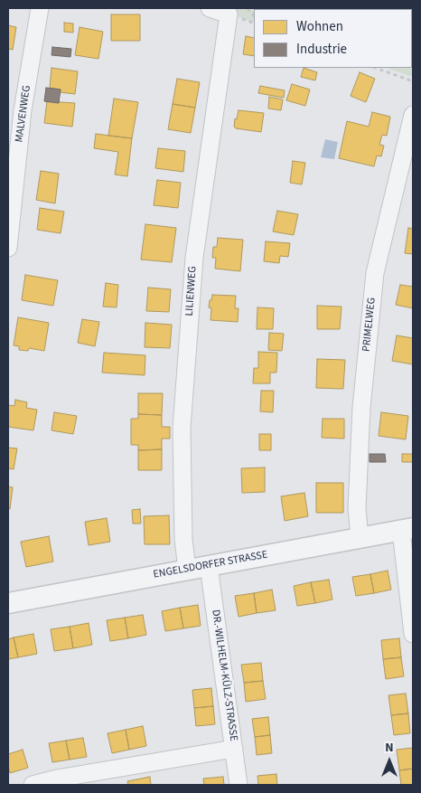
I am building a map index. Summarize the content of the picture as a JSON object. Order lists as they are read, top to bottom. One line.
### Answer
{"streets":{"street":["MALVENWEG","LILIENWEG","PRIMELWEG","ENGELSDORFER STRASSE","DR.-WILHELM-KÜLZ-STRASSE"]},"crossings":[["LILIENWEG","ENGELSDORFER STRASSE"],["PRIMELWEG","ENGELSDORFER STRASSE"],["ENGELSDORFER STRASSE","DR.-WILHELM-KÜLZ-STRASSE"]],"legend":["Wohnen","Industrie"],"north":"top"}
